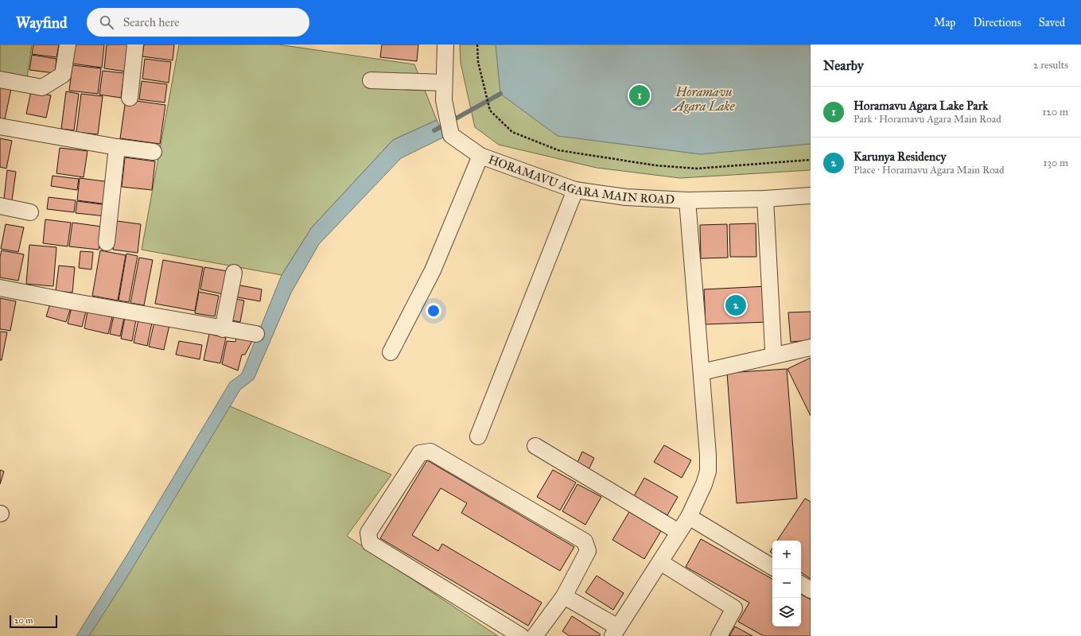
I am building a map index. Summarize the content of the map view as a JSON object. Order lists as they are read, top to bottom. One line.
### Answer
{"streets":{"street":["HORAMAVU AGARA MAIN ROAD"]},"water":["Horamavu Agara Lake"],"scale_bar":"20 m","page":{"header":"Wayfind","search":"Search here","nav":["Map","Directions","Saved"],"heading":["Nearby","2 results"],"pins":["1","2"],"list":[{"mark":"1","name":"Horamavu Agara Lake Park","note":"Park · Horamavu Agara Main Road","value":"120 m"},{"mark":"2","name":"Karunya Residency","note":"Place · Horamavu Agara Main Road","value":"130 m"}],"map_buttons":["+","−"],"scale":"20 m"}}
